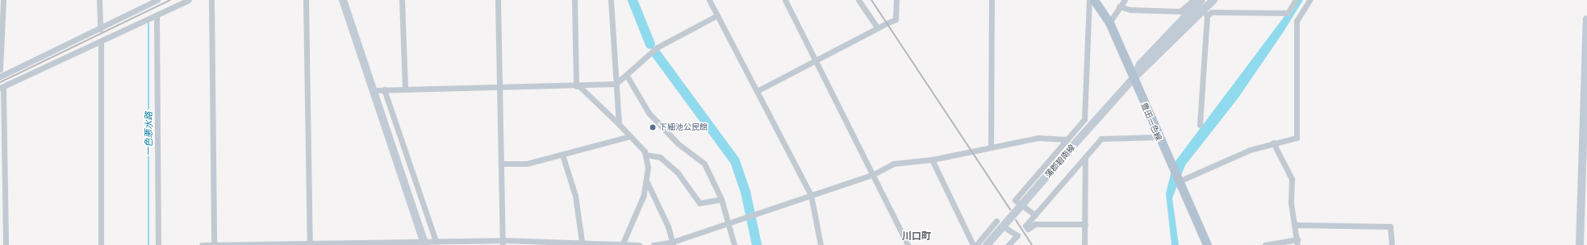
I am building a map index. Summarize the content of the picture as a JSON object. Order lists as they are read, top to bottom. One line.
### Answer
{"streets":{"main road":["豊田一色線"],"street":["蒲郡碧南線"]},"crossings":[["豊田一色線","蒲郡碧南線"]],"districts":["川口町"],"water":["一色悪水路"],"places":["下細池公民館"]}
